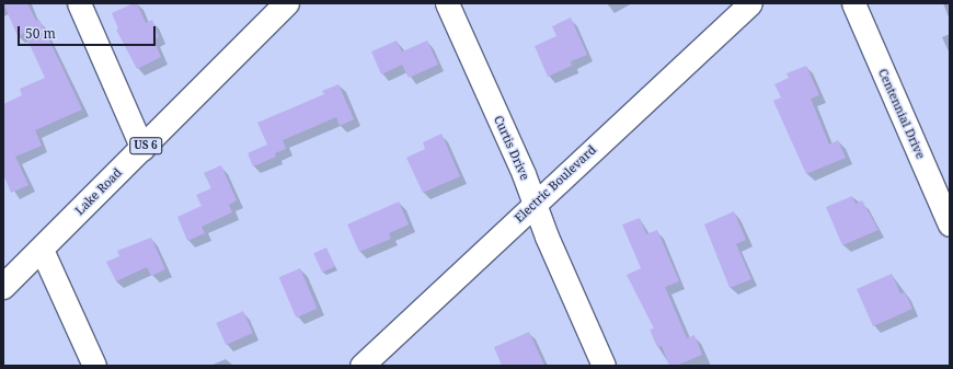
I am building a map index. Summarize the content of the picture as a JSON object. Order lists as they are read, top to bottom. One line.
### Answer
{"streets":{"main road":["US 6","Lake Road"],"street":["Centennial Drive","Curtis Drive","Electric Boulevard"]},"crossings":[["Curtis Drive","Electric Boulevard"]],"scale_bar":"50 m"}
